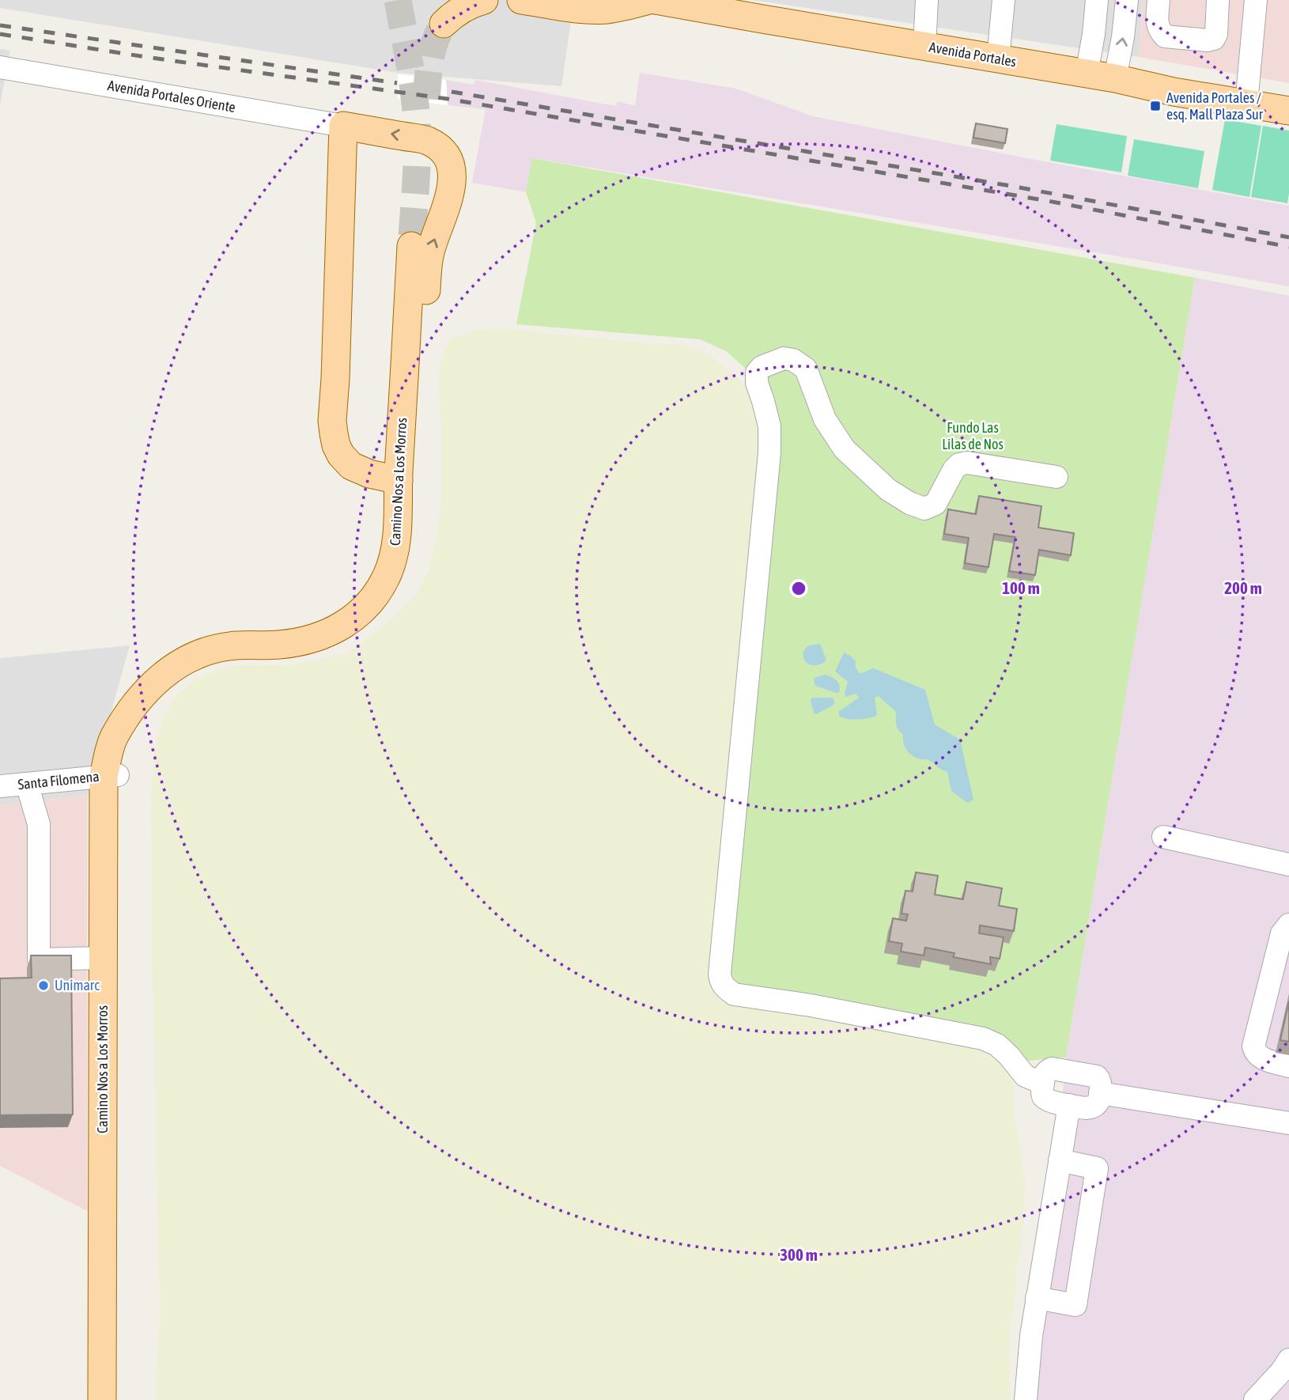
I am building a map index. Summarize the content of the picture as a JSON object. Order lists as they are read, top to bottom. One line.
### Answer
{"streets":{"main road":["Avenida Portales","Camino Nos a Los Morros"],"street":["Avenida Portales Oriente","Santa Filomena"]},"crossings":[["Camino Nos a Los Morros","Santa Filomena"]],"parks":["Fundo Las Lilas de Nos"],"places":{"transit":["Avenida Portales / esq. Mall Plaza Sur"],"other":["Unimarc"]},"rings":["100 m","200 m","300 m"]}
